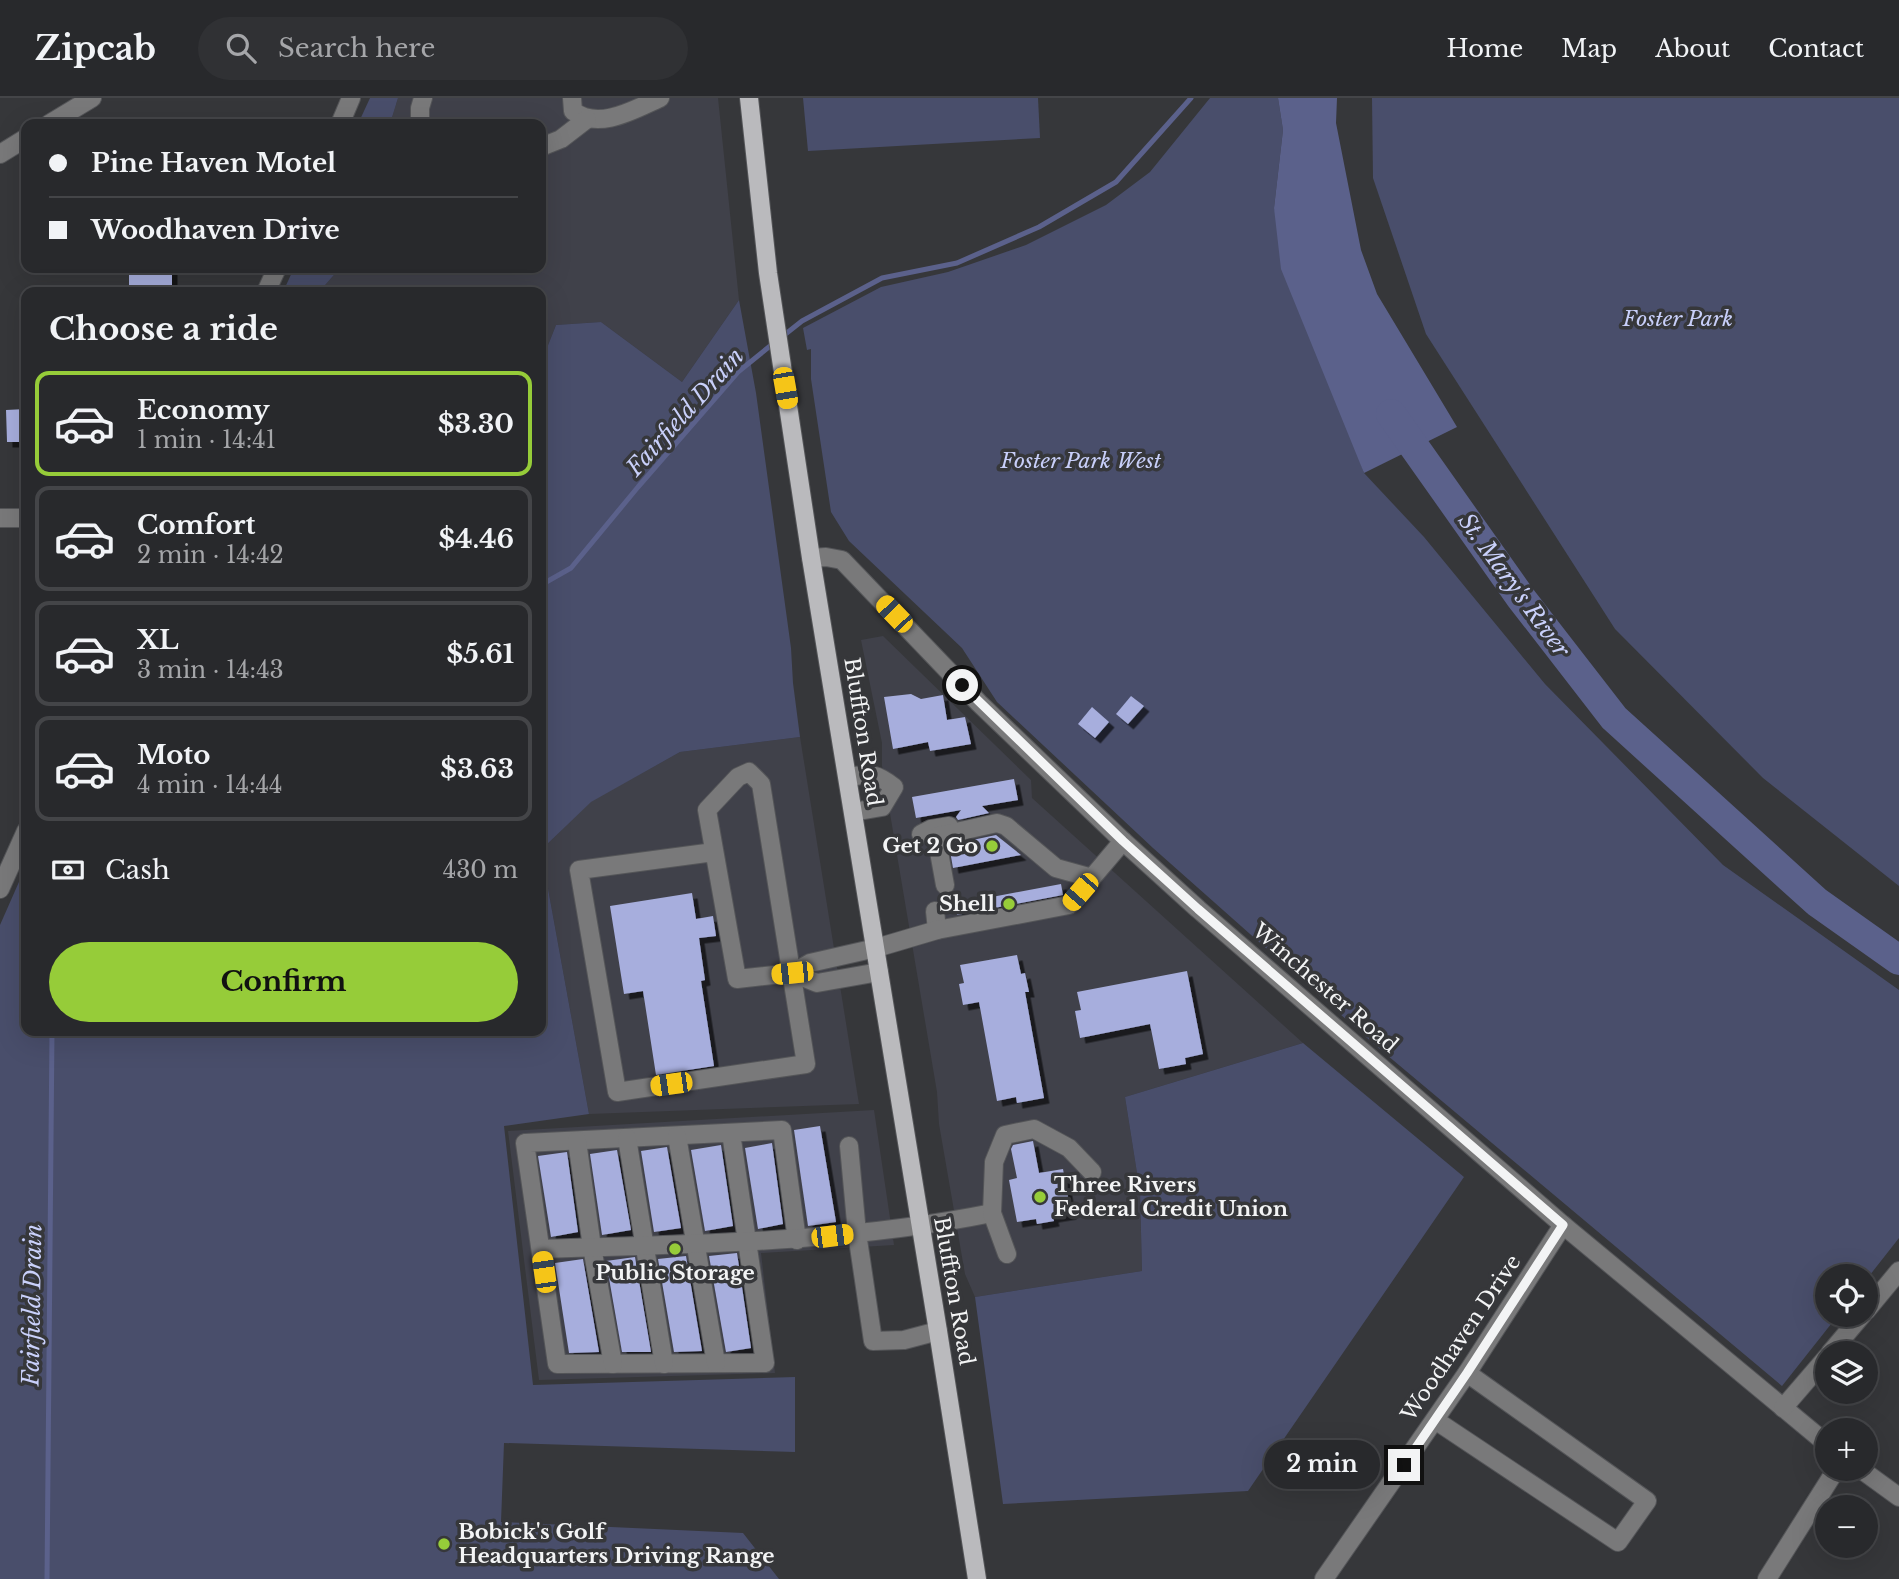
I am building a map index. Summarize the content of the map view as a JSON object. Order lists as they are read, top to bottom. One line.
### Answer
{"streets":{"main road":["Bluffton Road"],"street":["Winchester Road","Woodhaven Drive"]},"crossings":[["Bluffton Road","Winchester Road"],["Winchester Road","Woodhaven Drive"]],"water":["Fairfield Drain","St. Mary's River"],"parks":["Foster Park","Foster Park West"],"places":["Get 2 Go","Shell","Three Rivers Federal Credit Union","Public Storage","Bobick's Golf Headquarters Driving Range"],"page":{"header":"Zipcab","search":"Search here","nav":["Home","Map","About","Contact"],"banner":["Pine Haven Motel","Woodhaven Drive"],"heading":"Choose a ride","list":[{"name":"Economy","note":"1 min · 14:41","value":"$3.30"},{"name":"Comfort","note":"2 min · 14:42","value":"$4.46"},{"name":"XL","note":"3 min · 14:43","value":"$5.61"},{"name":"Moto","note":"4 min · 14:44","value":"$3.63"}],"pay":["Cash","430 m"],"buttons":"Confirm","map_buttons":["+","−"],"bubble":"2 min"}}
